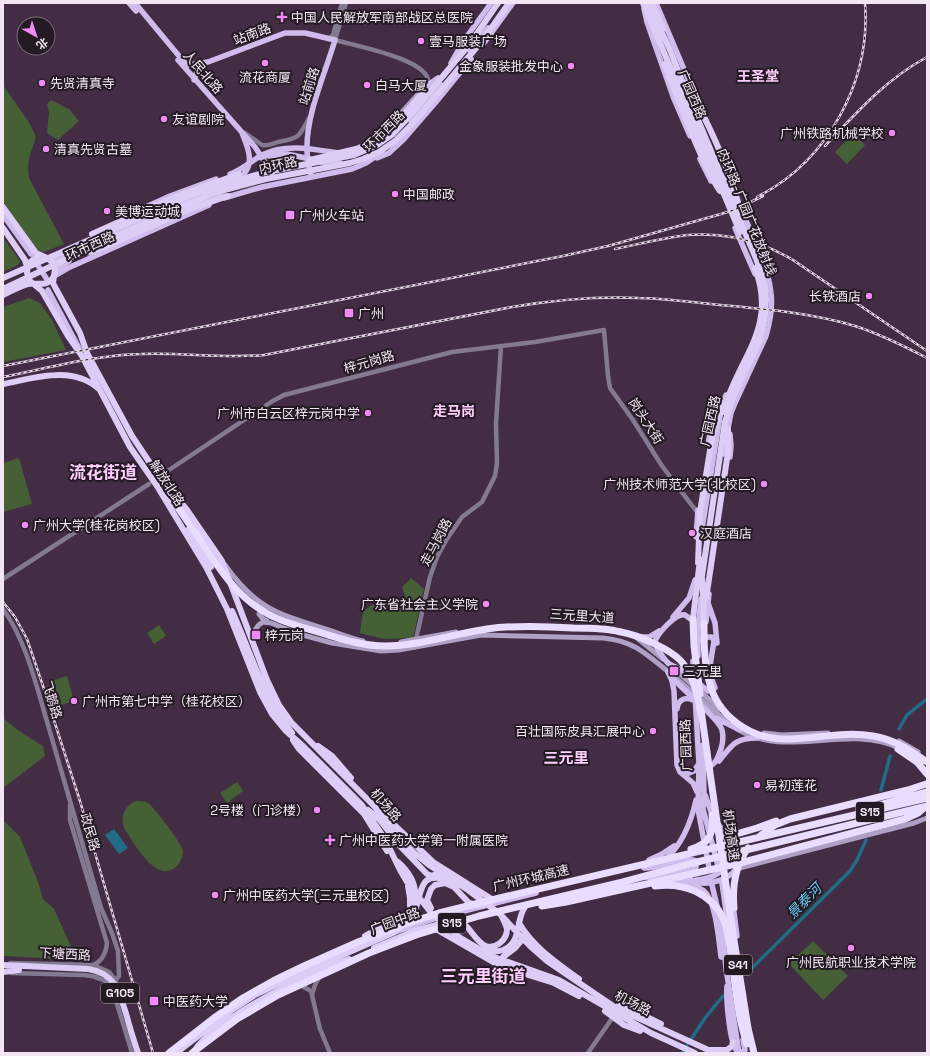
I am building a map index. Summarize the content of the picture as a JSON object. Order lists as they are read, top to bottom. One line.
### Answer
{"streets":{"highway":["内环路","内环路-广园广花放射线","解放北路","机场路","S15","机场高速","广州环城高速","广园中路","下塘西路","S41","G105"],"main road":["站南路","人民北路","站前路","广园西路","环市西路","三元里大道"],"street":["梓元岗路","岗头大街","走马岗路","飞鹅路","政民路"]},"crossings":[["站南路","人民北路"],["站南路","站前路"],["人民北路","环市西路"],["站前路","环市西路"],["广园西路","内环路-广园广花放射线"],["广园西路","三元里大道"],["广园西路","机场高速"],["广园西路","广园中路"],["环市西路","内环路"],["环市西路","解放北路"],["梓元岗路","岗头大街"],["梓元岗路","走马岗路"],["解放北路","三元里大道"],["解放北路","机场路"],["走马岗路","三元里大道"],["飞鹅路","政民路"],["机场路","广州环城高速"],["政民路","下塘西路"]],"districts":["王圣堂","走马岗","流花街道","三元里","三元里街道"],"water":["景泰河"],"places":{"health":["中国人民解放军南部战区总医院","广州中医药大学第一附属医院"],"other":["壹马服装广场","流花商厦","金象服装批发中心","先贤清真寺","白马大厦","友谊剧院","广州铁路机械学校","清真先贤古墓","中国邮政","美博运动城","长铁酒店","广州市白云区梓元岗中学","广州技术师范大学(北校区)","广州大学(桂花岗校区)","汉庭酒店","广东省社会主义学院","广州市第七中学（桂花校区）","百壮国际皮具汇展中心","易初莲花","2号楼（门诊楼）","广州中医药大学(三元里校区)","广州民航职业技术学院"],"transit":["广州火车站","广州","梓元岗","三元里","中医药大学"]},"north":"bottom right"}
